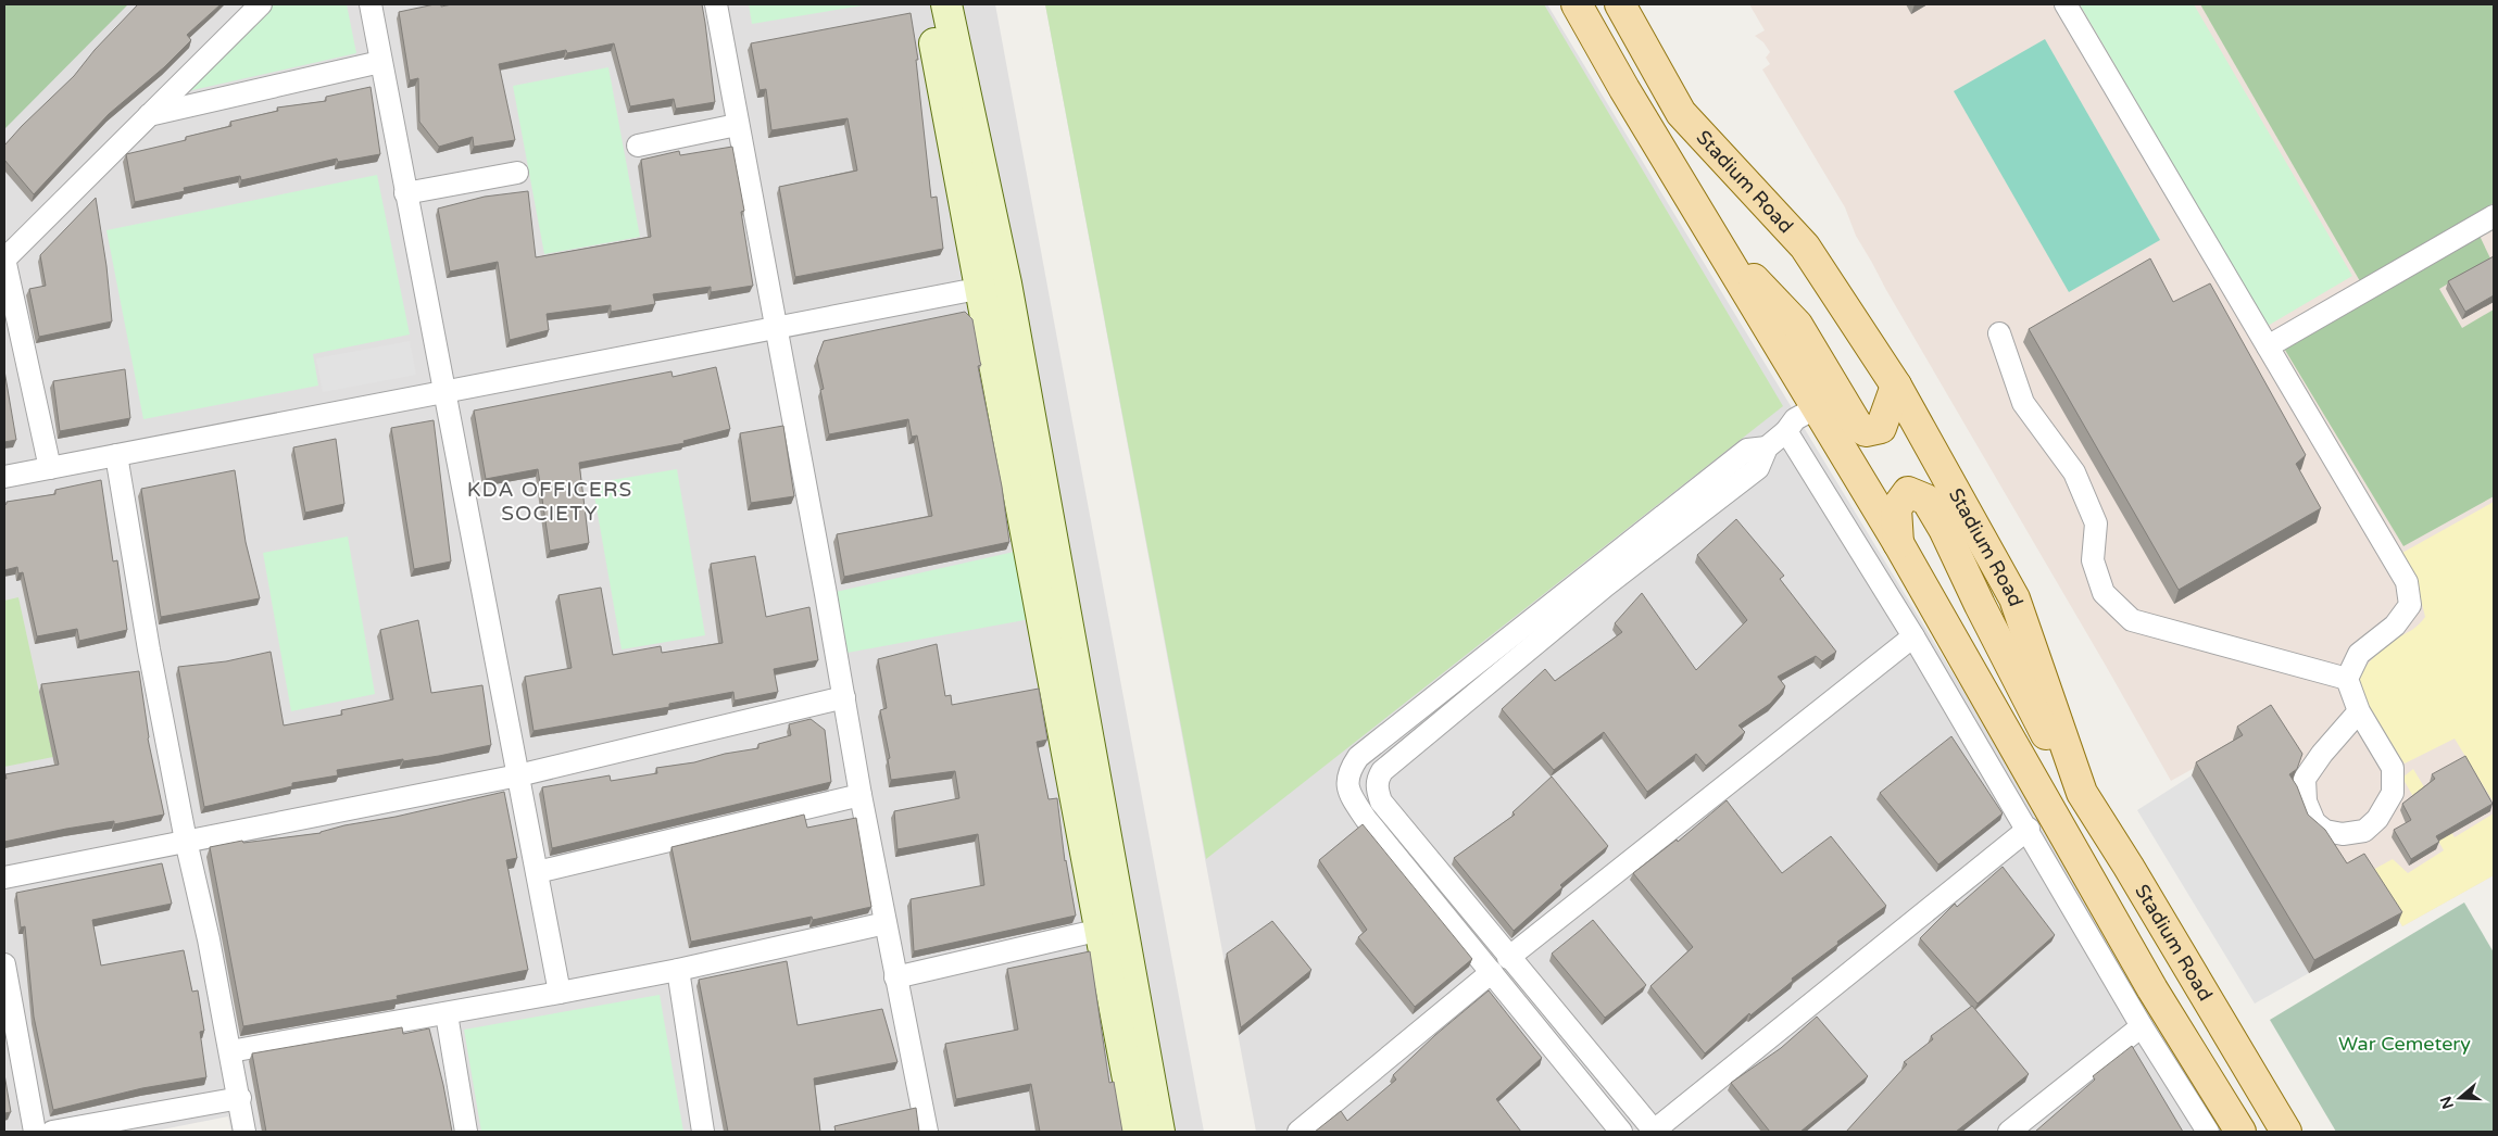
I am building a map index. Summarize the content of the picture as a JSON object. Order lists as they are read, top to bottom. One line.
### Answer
{"streets":{"main road":["Stadium Road"]},"districts":["KDA OFFICERS SOCIETY"],"parks":["War Cemetery"],"north":"left"}
